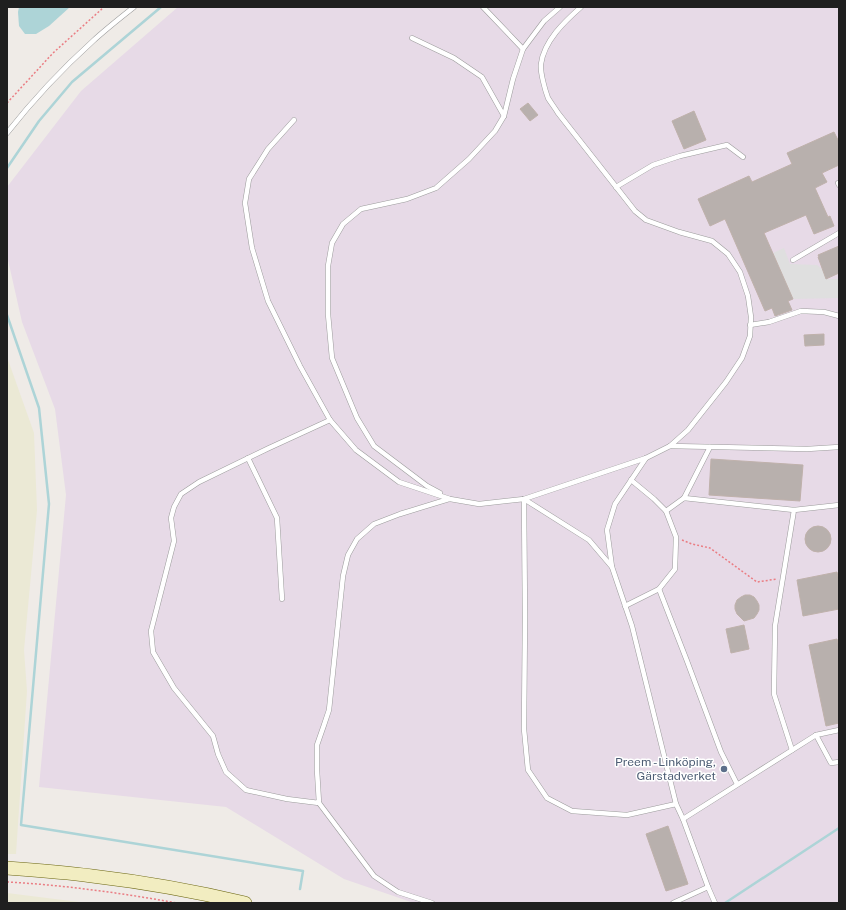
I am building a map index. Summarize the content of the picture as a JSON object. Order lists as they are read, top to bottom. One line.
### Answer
{"places":["Preem - Linköping, Gärstadverket"]}
